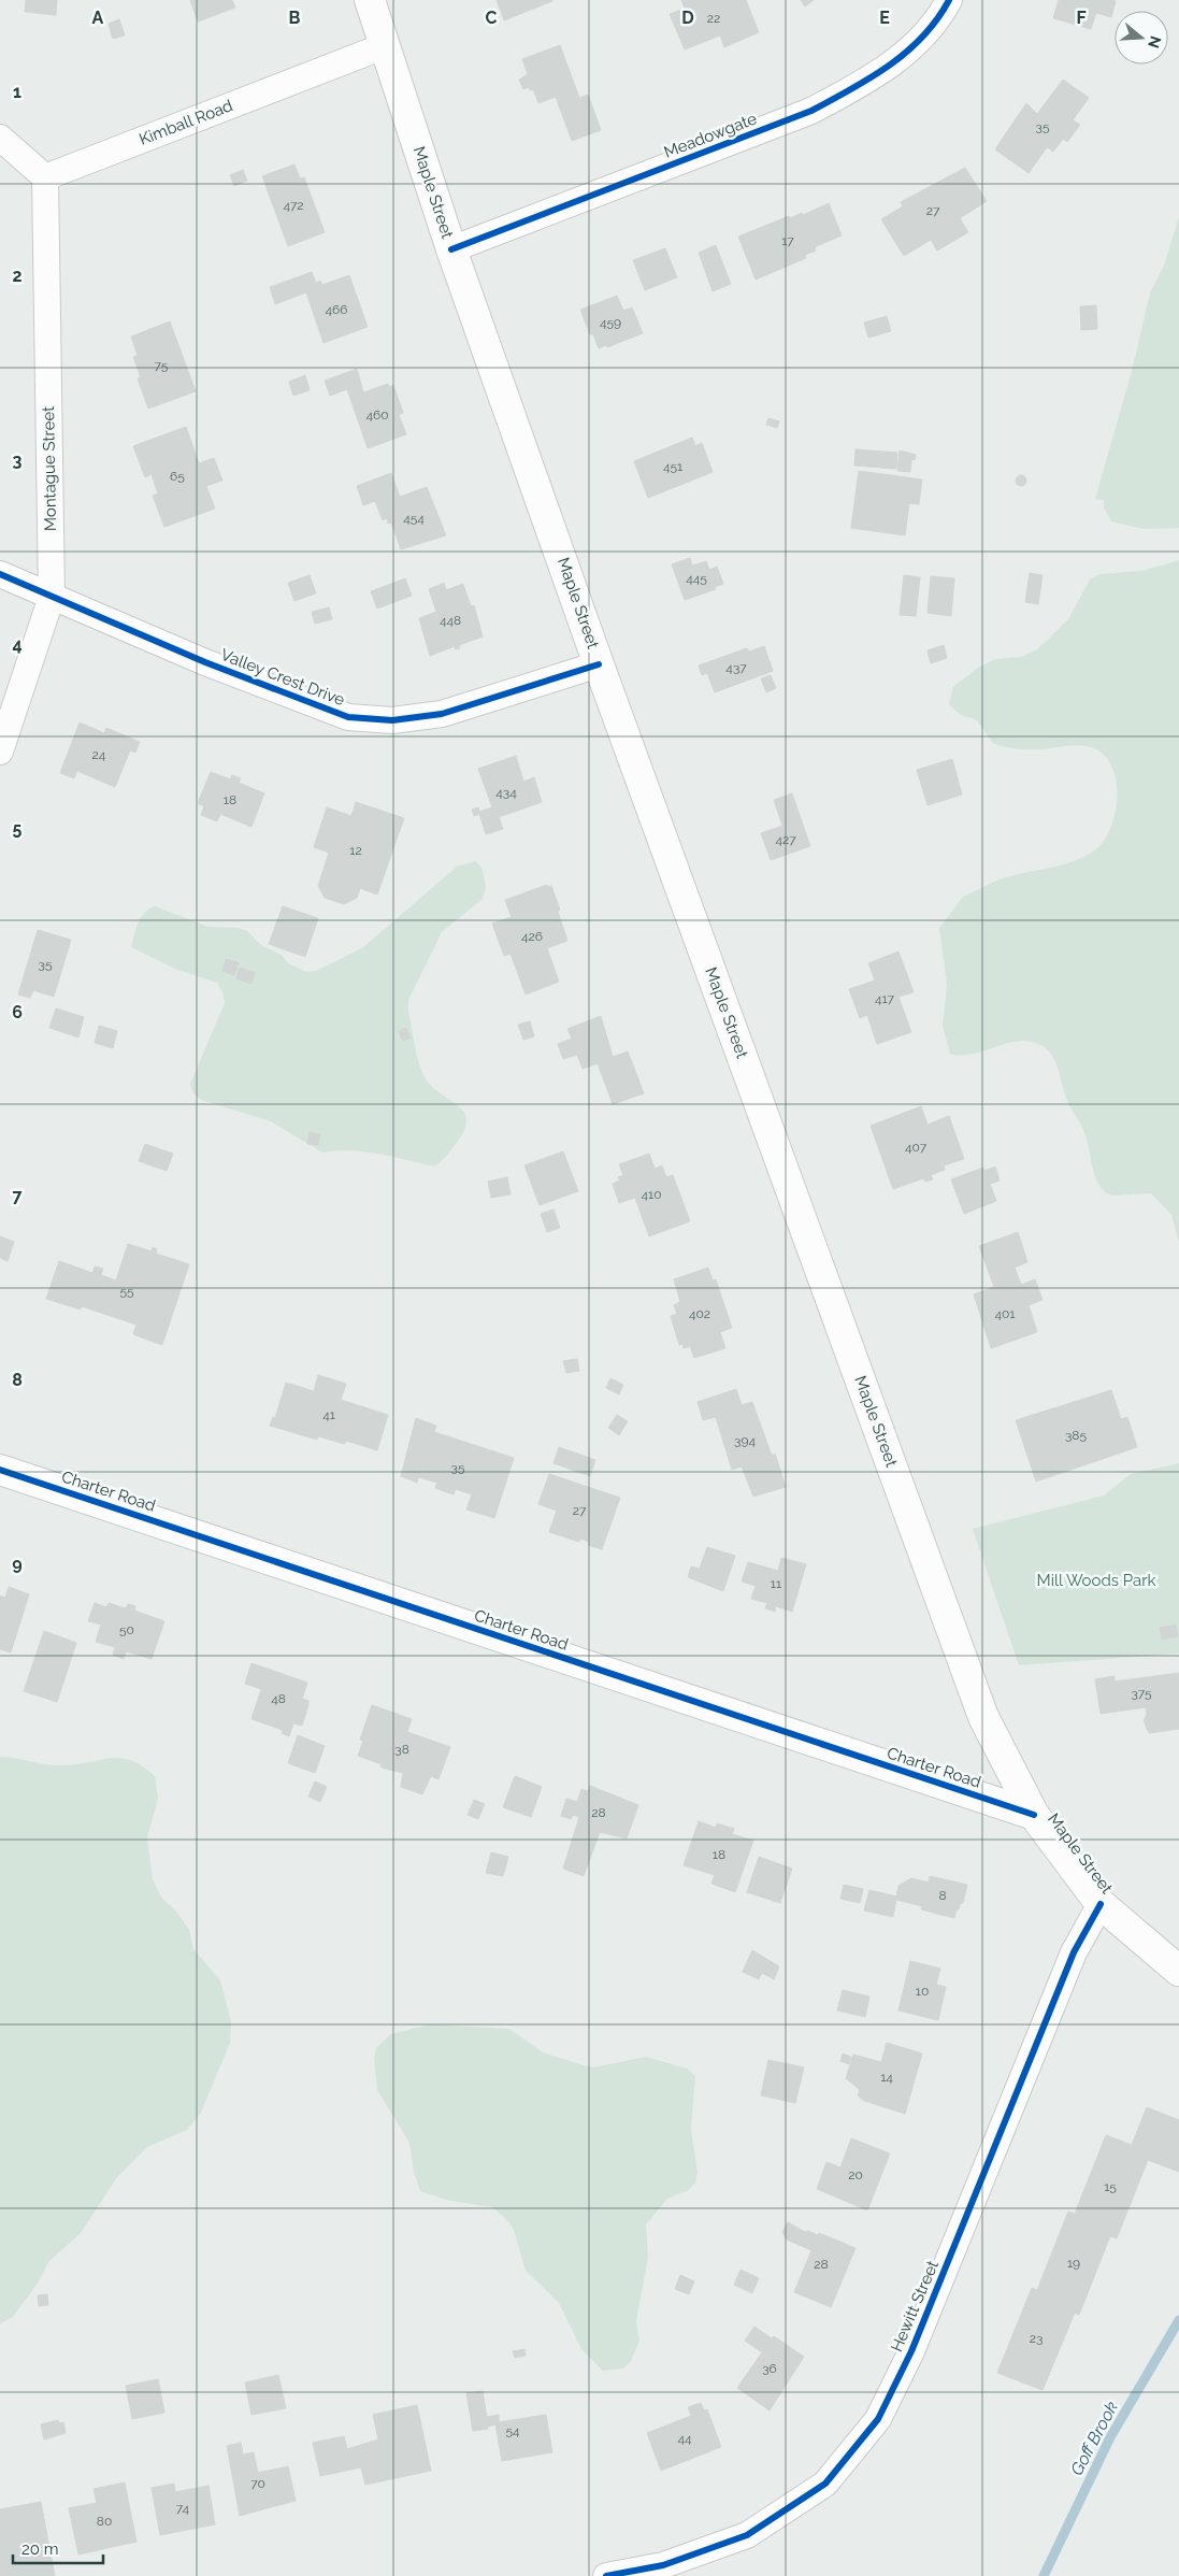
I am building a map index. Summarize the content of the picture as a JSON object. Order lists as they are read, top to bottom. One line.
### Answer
{"streets":{"main road":["Maple Street","Charter Road"],"street":["Kimball Road","Meadowgate","Montague Street","Valley Crest Drive","Hewitt Street"]},"crossings":[["Kimball Road","Maple Street"],["Kimball Road","Montague Street"],["Meadowgate","Maple Street"],["Maple Street","Valley Crest Drive"],["Maple Street","Charter Road"],["Maple Street","Hewitt Street"],["Montague Street","Valley Crest Drive"]],"water":["Goff Brook"],"parks":["Mill Woods Park"],"house_numbers":["22","35","472","27","17","466","459","75","460","451","65","454","445","448","437","24","434","18","427","12","426","35","417","407","410","55","402","401","41","385","394","35","27","11","50","375","48","38","28","18","8","10","14","20","15","19","28","23","36","54","44","70","74","80"],"scale_bar":"20 m","north":"right","grid":{"columns":["A","B","C","D","E","F"],"rows":["1","2","3","4","5","6","7","8","9"]}}
